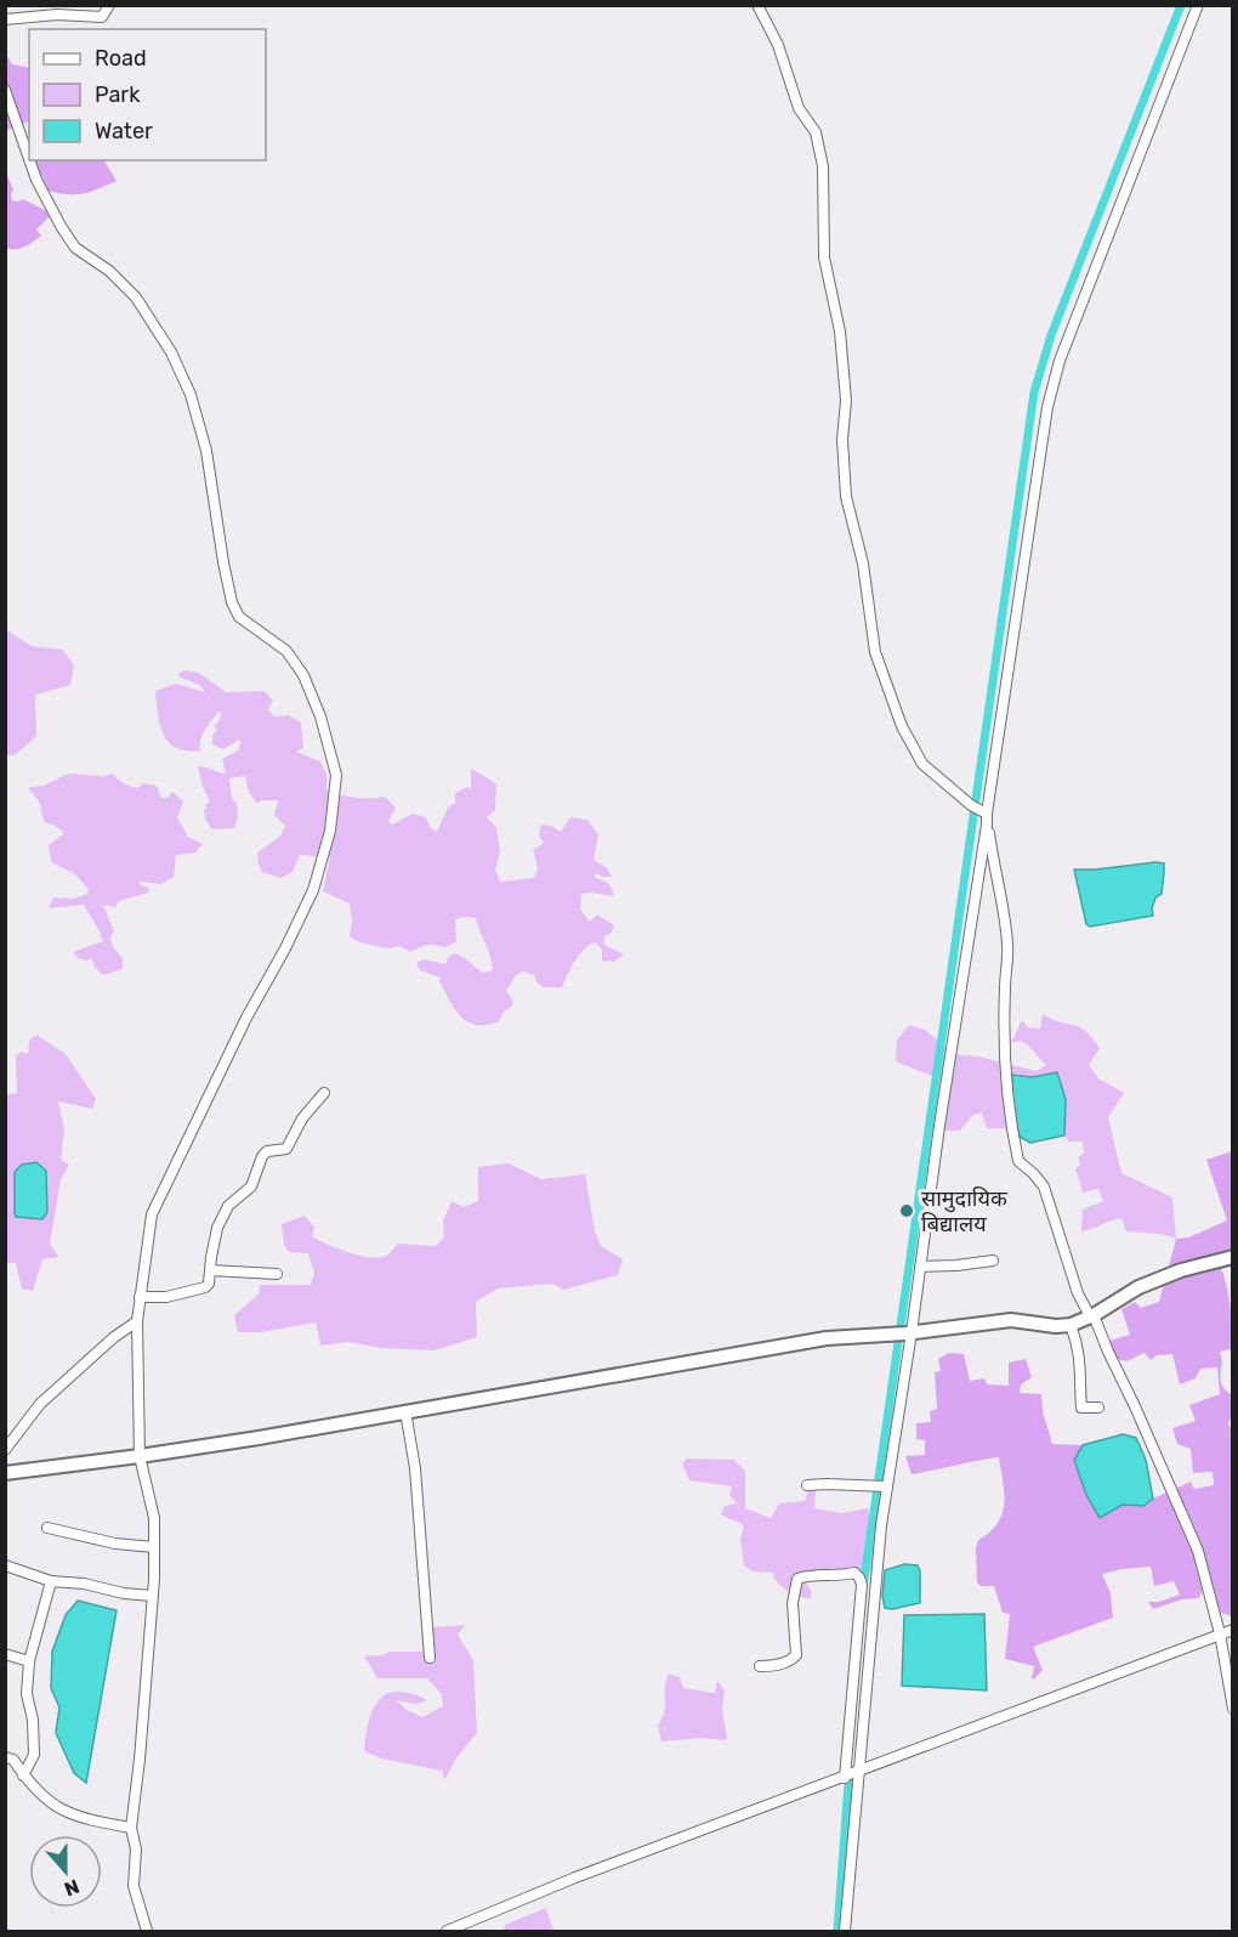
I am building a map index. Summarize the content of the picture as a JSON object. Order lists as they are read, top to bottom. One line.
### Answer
{"places":["सामुदायिक बिद्यालय"],"legend":["Road","Park","Water"],"north":"bottom"}
